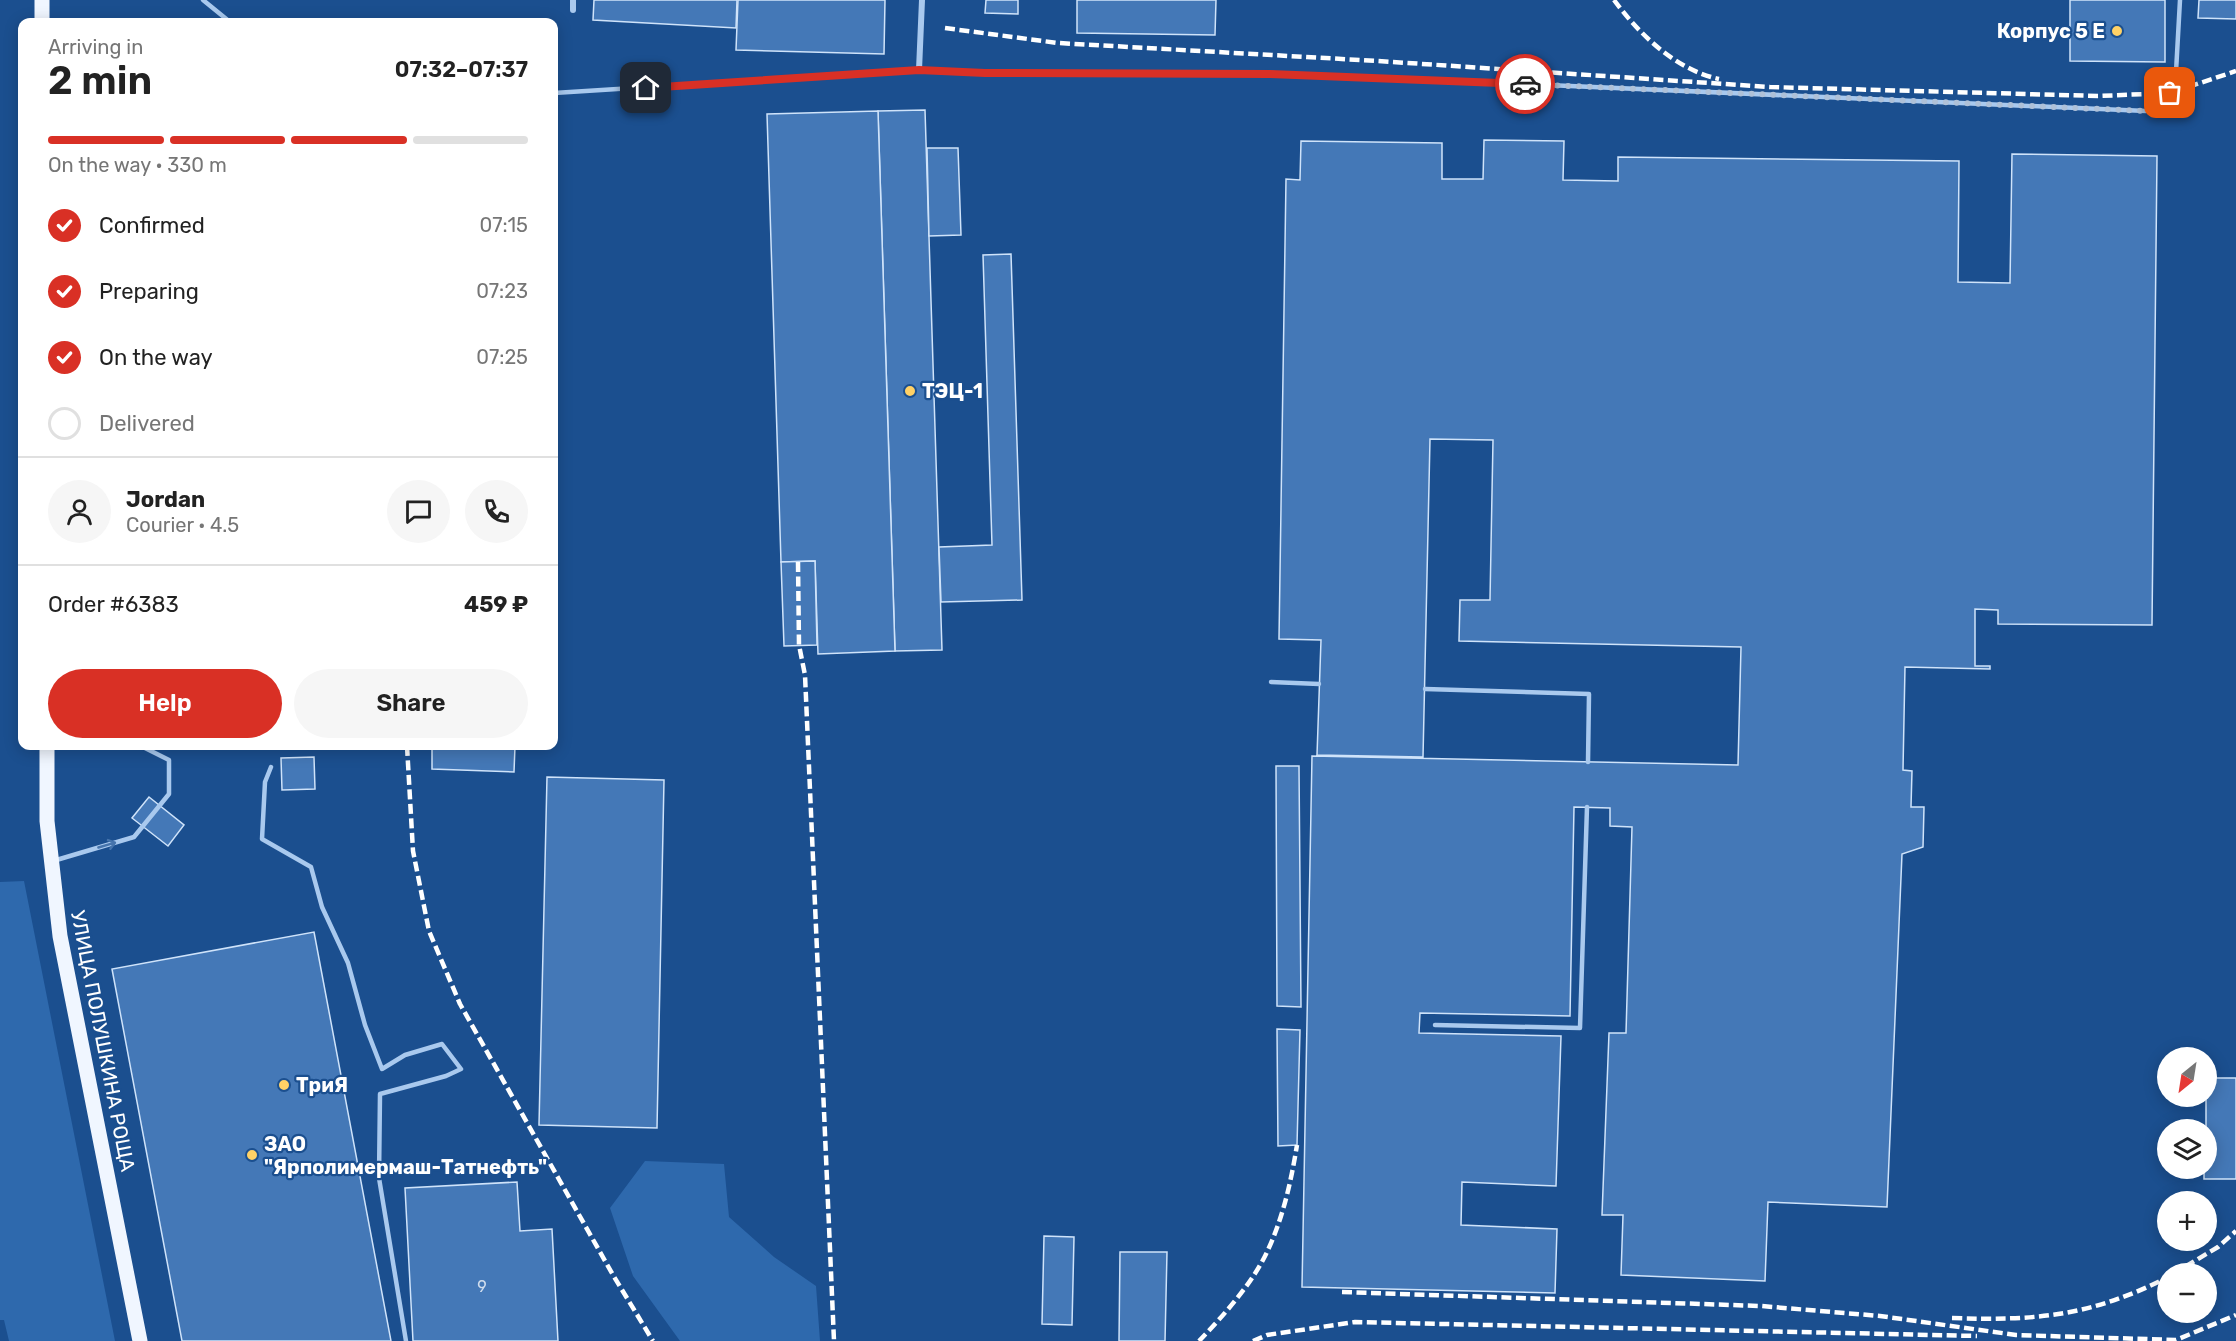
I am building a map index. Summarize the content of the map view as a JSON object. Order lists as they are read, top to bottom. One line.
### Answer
{"streets":{"main road":["УЛИЦА ПОЛУШКИНА РОЩА"]},"places":["Корпус 5 E","ТЭЦ-1","ТриЯ","ЗАО \"Ярполимермаш-Татнефть\""],"house_numbers":["9"],"north":"bottom left","page":{"heading":["2 min","Arriving in","07:32–07:37"],"panel":["Jordan","Courier · 4.5","Order #6383","459 ₽"],"bar":"On the way · 330 m","list":[["Confirmed","07:15"],["Preparing","07:23"],["On the way","07:25"],"Delivered"],"buttons":["Help","Share"],"map_buttons":["+","−"]}}
